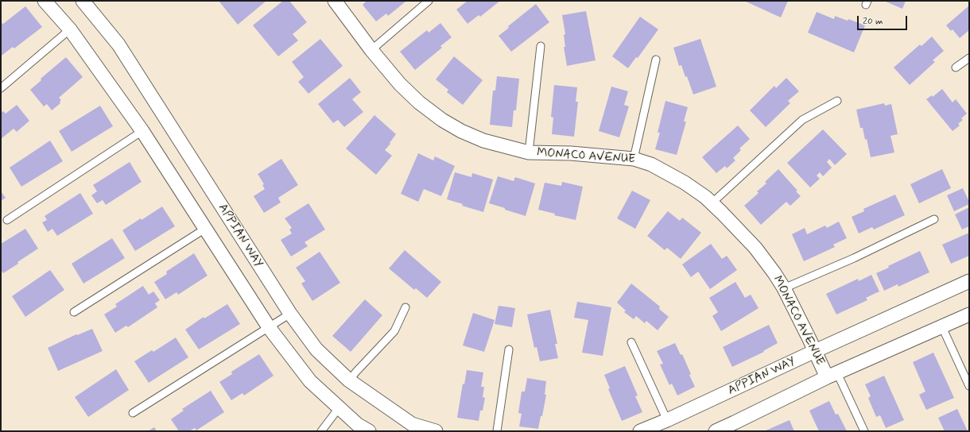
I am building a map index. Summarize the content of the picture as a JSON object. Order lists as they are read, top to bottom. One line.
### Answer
{"streets":{"street":["MONACO AVENUE","APPIAN WAY"]},"crossings":[["MONACO AVENUE","APPIAN WAY"]],"scale_bar":"20 m"}
